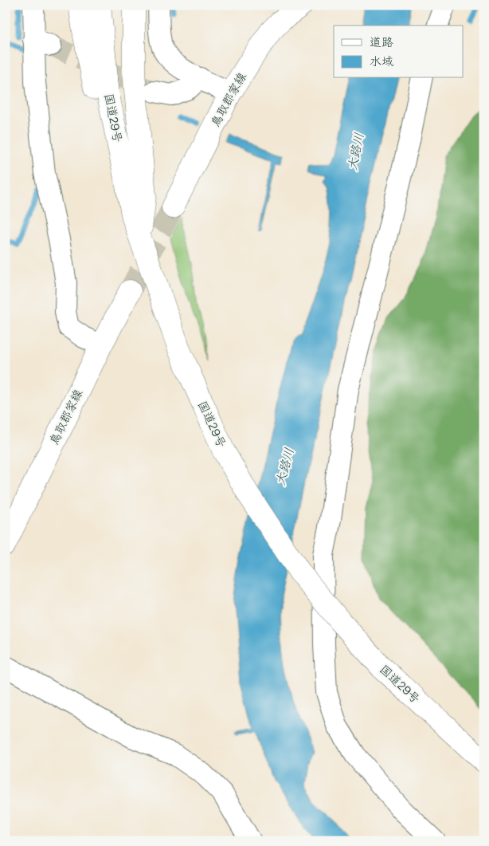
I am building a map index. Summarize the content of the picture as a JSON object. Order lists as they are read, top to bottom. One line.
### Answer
{"streets":{"main road":["鳥取郡家線","国道29号"]},"water":["大路川"],"legend":["道路","水域"]}
